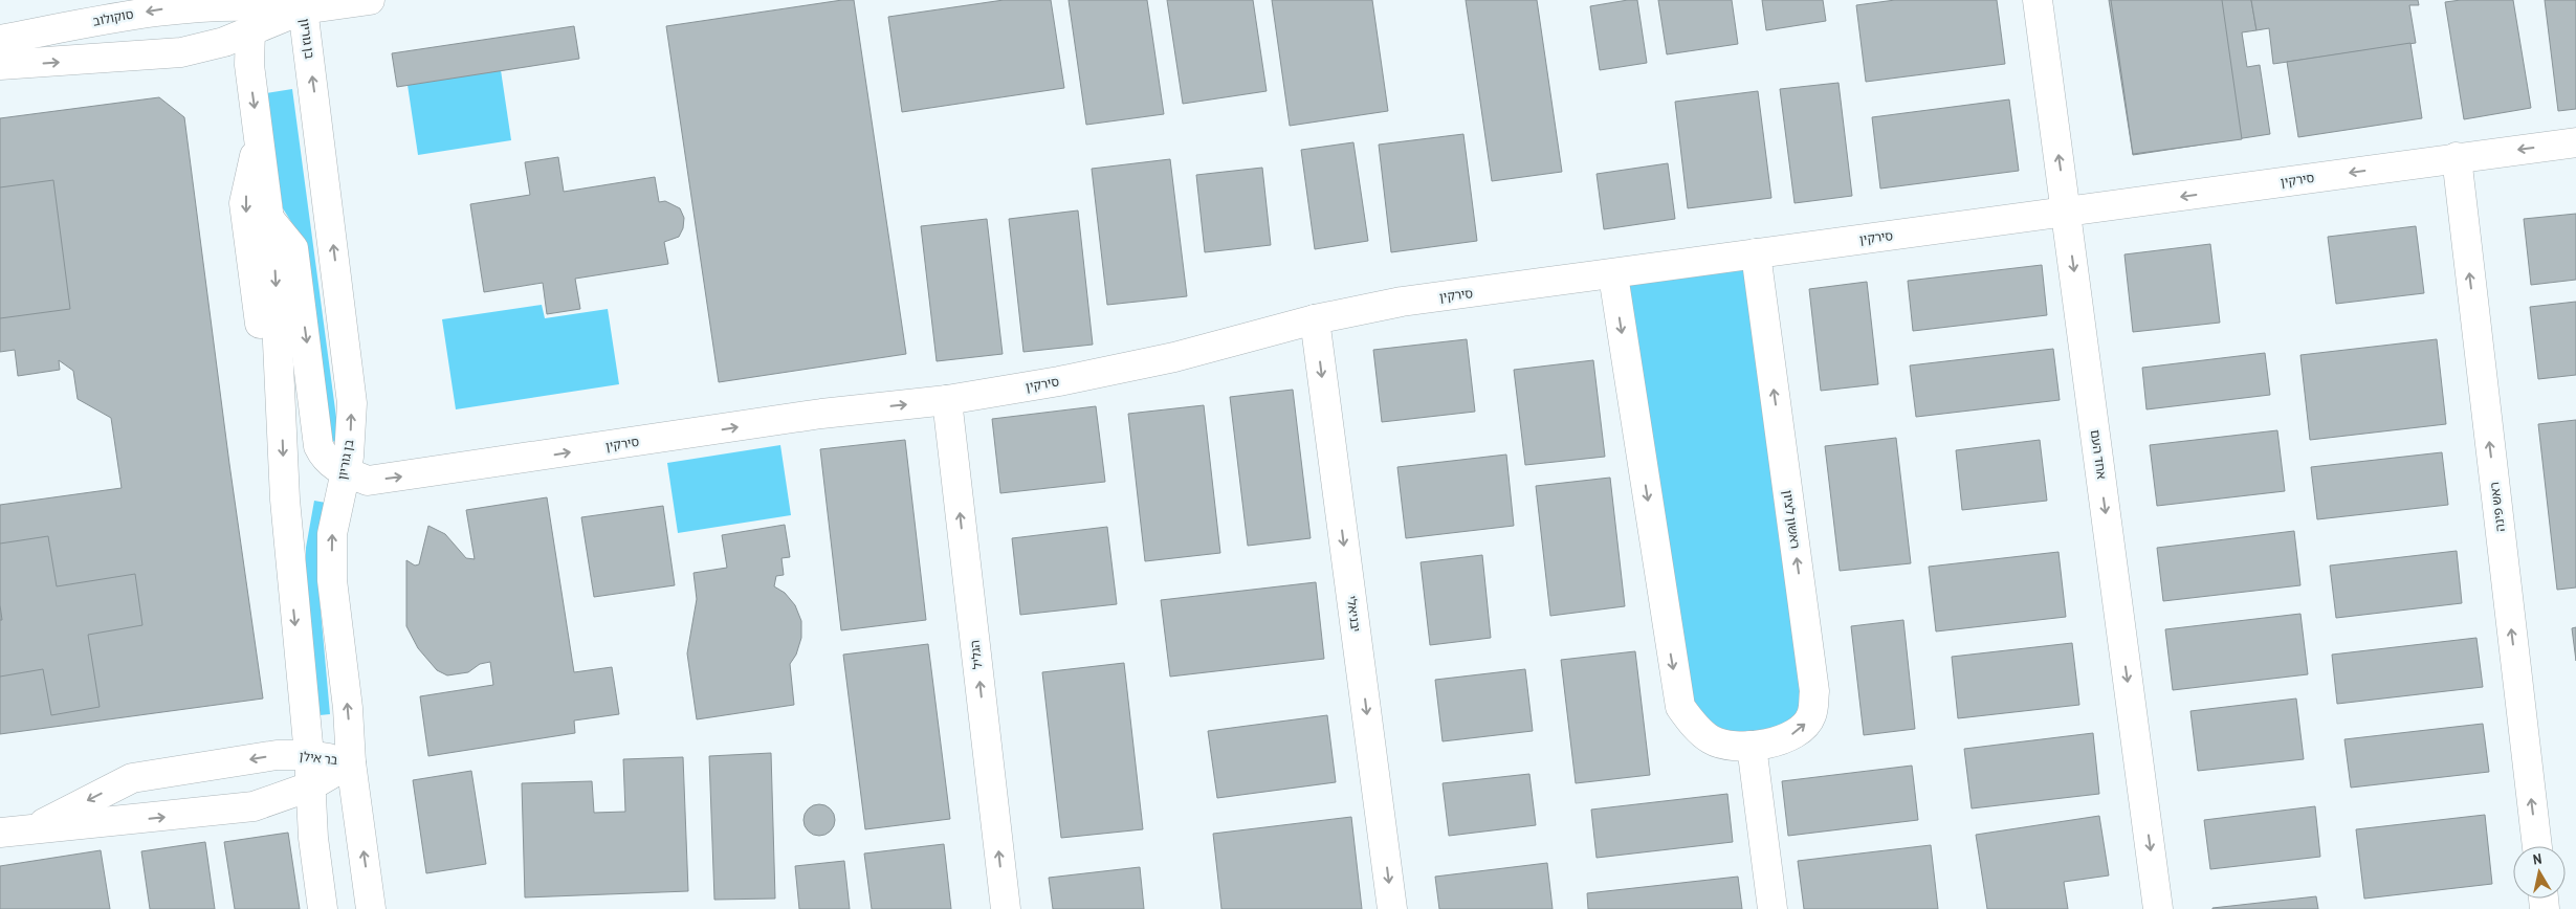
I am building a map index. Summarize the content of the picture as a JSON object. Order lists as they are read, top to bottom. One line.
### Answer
{"streets":{"street":["סוקולוב","בן גוריון","סירקין","אחד העם","ראש פינה","ראשון לציון","יבניאלי","הגליל","בר אילן"]},"crossings":[["סוקולוב","בן גוריון"],["בן גוריון","סירקין"],["בן גוריון","בר אילן"],["סירקין","אחד העם"],["סירקין","ראש פינה"],["סירקין","ראשון לציון"],["סירקין","יבניאלי"],["סירקין","הגליל"]],"one_way":["ראש פינה","יבניאלי","הגליל"],"north":"top"}
